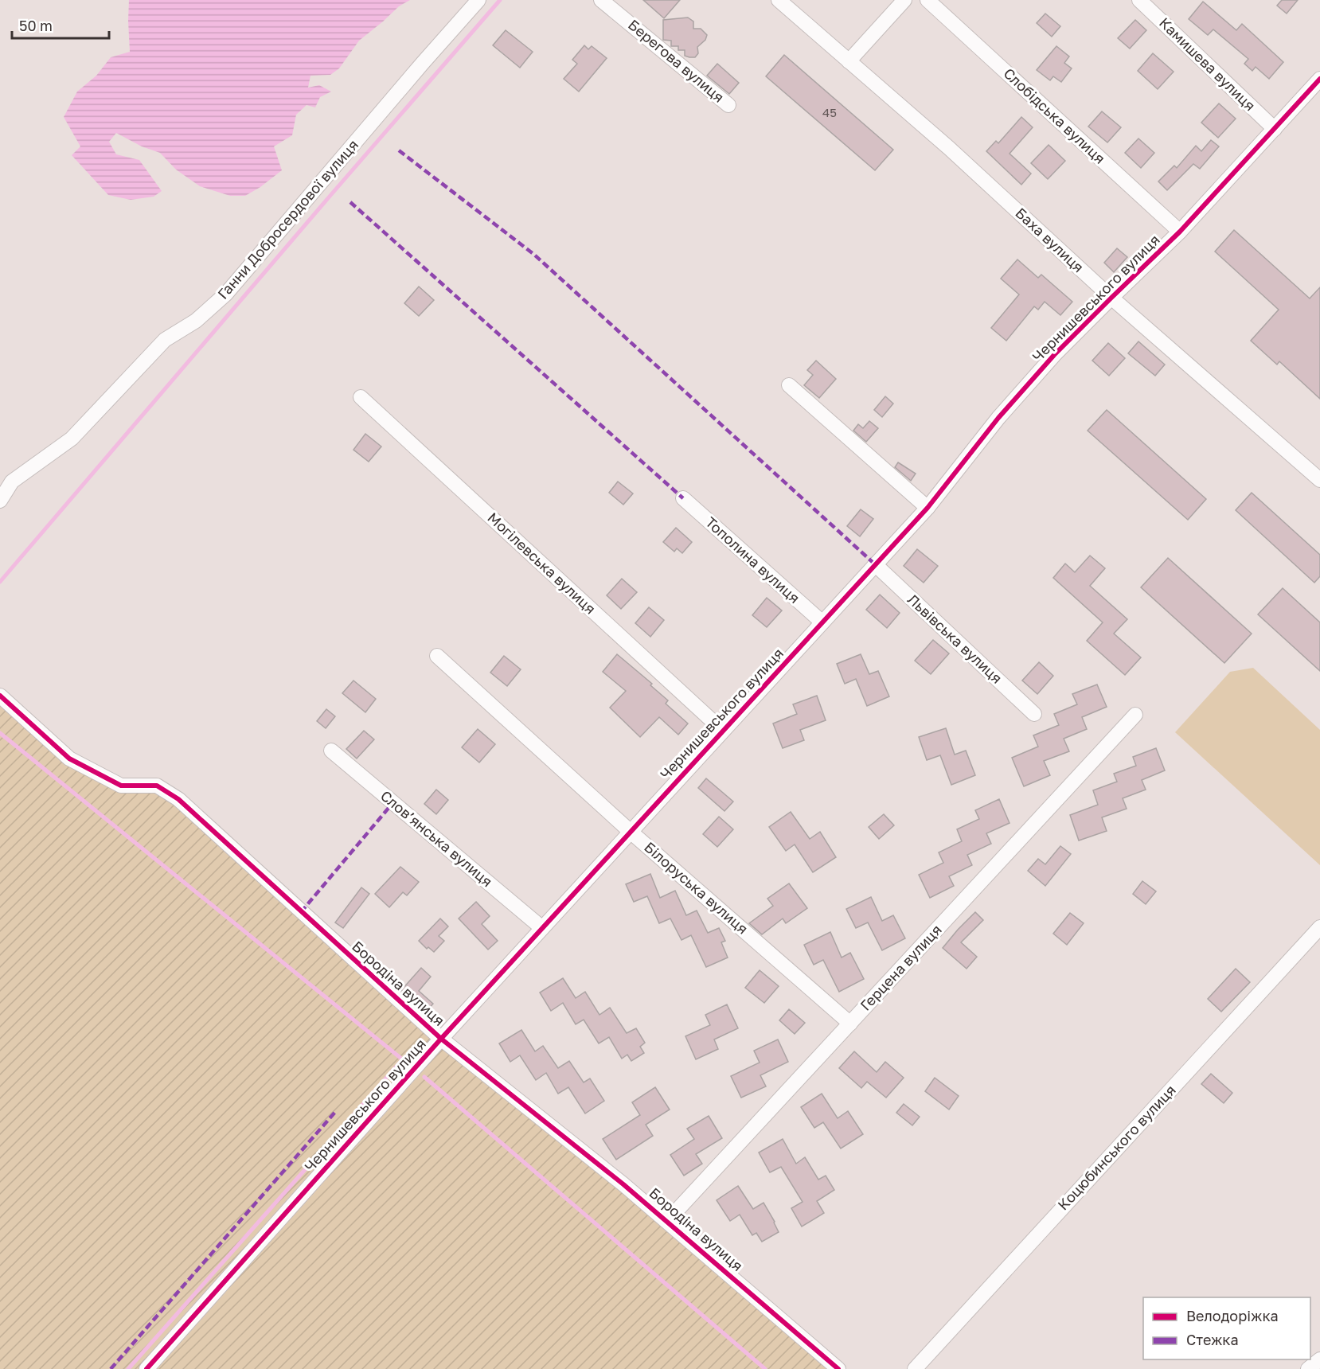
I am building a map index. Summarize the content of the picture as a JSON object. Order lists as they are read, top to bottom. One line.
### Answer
{"streets":{"street":["Берегова вулиця","Камишева вулиця","Слобідська вулиця","Ганни Добросердової вулиця","Баха вулиця","Чернишевського вулиця","Тополина вулиця","Могілевська вулиця","Львівська вулиця","Слов’янська вулиця","Білоруська вулиця","Герцена вулиця","Бородіна вулиця","Коцюбинського вулиця"]},"crossings":[["Камишева вулиця","Чернишевського вулиця"],["Слобідська вулиця","Чернишевського вулиця"],["Баха вулиця","Чернишевського вулиця"],["Чернишевського вулиця","Тополина вулиця"],["Чернишевського вулиця","Могілевська вулиця"],["Чернишевського вулиця","Львівська вулиця"],["Чернишевського вулиця","Слов’янська вулиця"],["Чернишевського вулиця","Білоруська вулиця"],["Чернишевського вулиця","Бородіна вулиця"],["Білоруська вулиця","Герцена вулиця"],["Герцена вулиця","Бородіна вулиця"]],"house_numbers":["45"],"legend":["Велодоріжка","Стежка"],"scale_bar":"50 m"}
